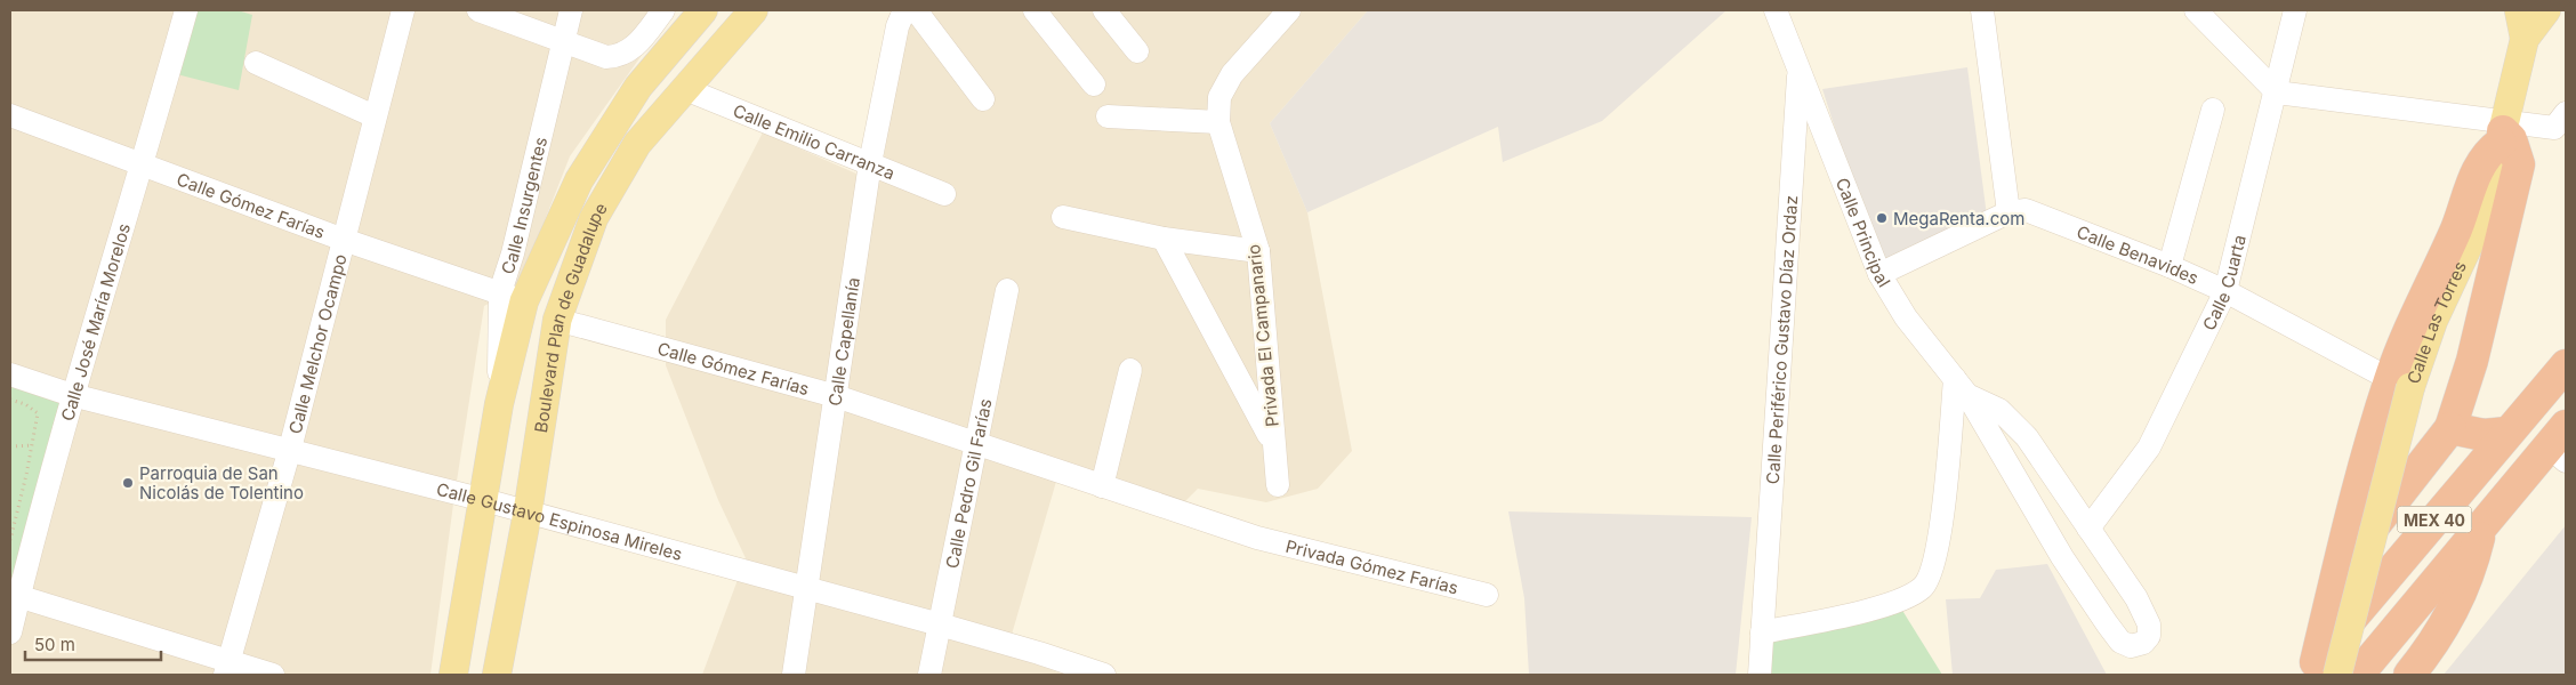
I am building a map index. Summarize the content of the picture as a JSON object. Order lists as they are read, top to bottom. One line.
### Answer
{"streets":{"highway":["MEX 40"],"main road":["Boulevard Plan de Guadalupe","Calle Las Torres"],"street":["Calle Emilio Carranza","Calle Gómez Farías","Calle Insurgentes","Calle Principal","Calle Benavides","Calle Cuarta","Calle José María Morelos","Privada El Campanario","Calle Periférico Gustavo Díaz Ordaz","Calle Capellanía","Calle Melchor Ocampo","Calle Pedro Gil Farías","Calle Gustavo Espinosa Mireles","Privada Gómez Farías"]},"crossings":[["Calle Emilio Carranza","Boulevard Plan de Guadalupe"],["Calle Emilio Carranza","Calle Capellanía"],["Calle Gómez Farías","Calle Insurgentes"],["Calle Gómez Farías","Boulevard Plan de Guadalupe"],["Calle Gómez Farías","Calle José María Morelos"],["Calle Gómez Farías","Calle Capellanía"],["Calle Gómez Farías","Calle Melchor Ocampo"],["Calle Gómez Farías","Calle Pedro Gil Farías"],["Calle Gómez Farías","Privada Gómez Farías"],["Calle Insurgentes","Boulevard Plan de Guadalupe"],["Calle Principal","Calle Benavides"],["Calle Principal","Calle Cuarta"],["Calle Principal","Calle Periférico Gustavo Díaz Ordaz"],["Calle Benavides","Calle Cuarta"],["Calle Benavides","Calle Las Torres"],["Boulevard Plan de Guadalupe","Calle Gustavo Espinosa Mireles"],["Calle José María Morelos","Calle Gustavo Espinosa Mireles"],["Calle Las Torres","MEX 40"],["Calle Capellanía","Calle Gustavo Espinosa Mireles"],["Calle Melchor Ocampo","Calle Gustavo Espinosa Mireles"],["Calle Pedro Gil Farías","Calle Gustavo Espinosa Mireles"]],"places":["MegaRenta.com","Parroquia de San Nicolás de Tolentino"],"scale_bar":"50 m"}
